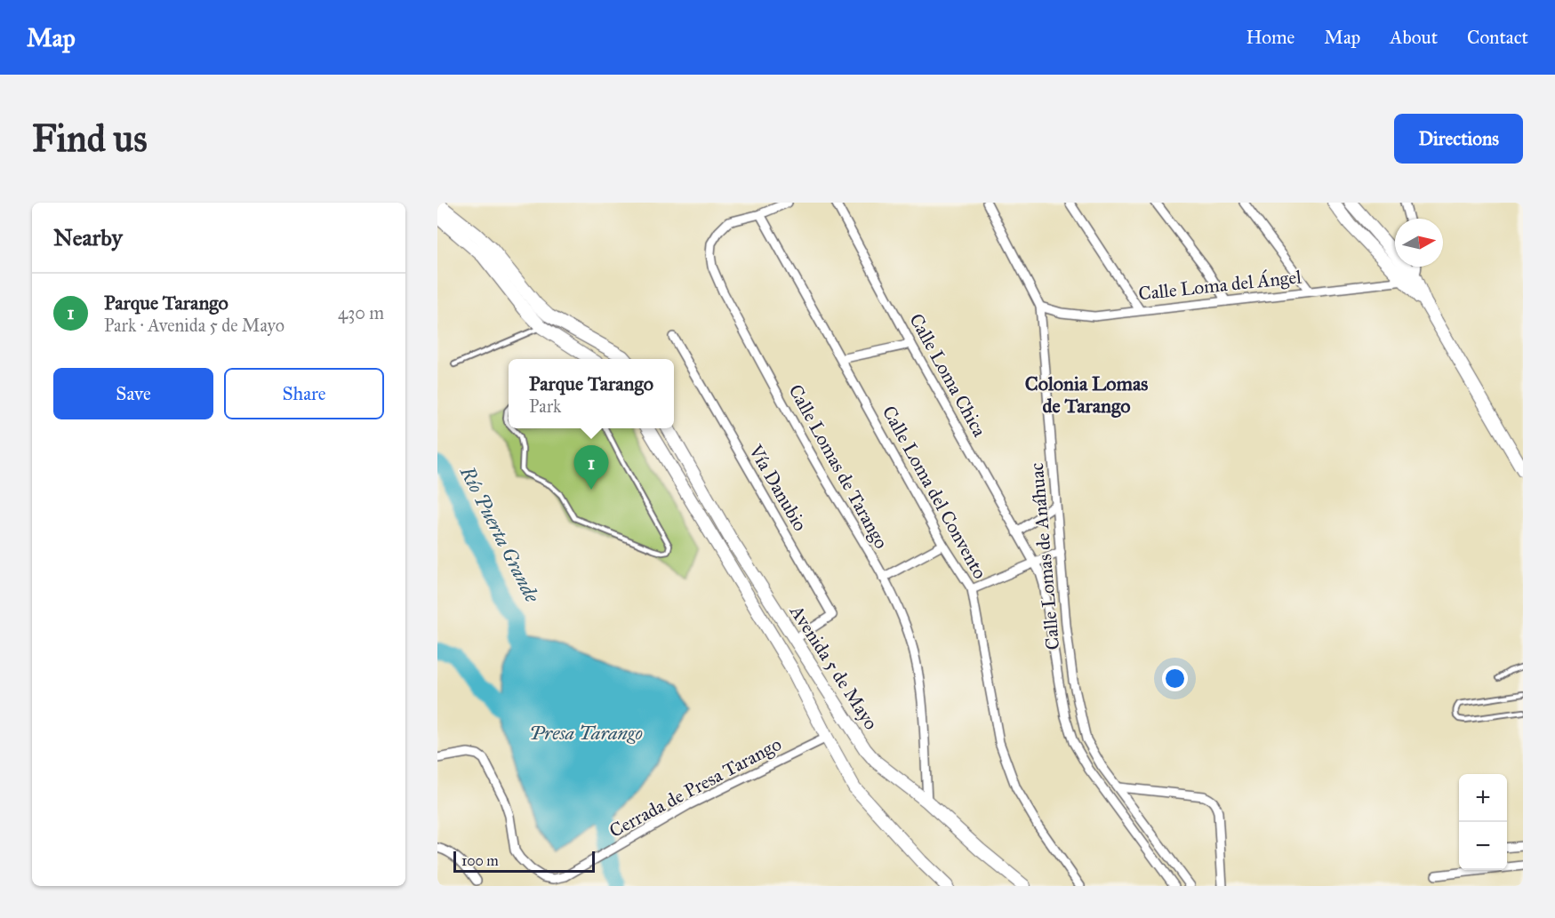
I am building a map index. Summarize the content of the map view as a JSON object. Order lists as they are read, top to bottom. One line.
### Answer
{"streets":{"main road":["Avenida 5 de Mayo"],"street":["Calle Loma del Ángel","Calle Loma Chica","Calle Lomas de Tarango","Vía Danubio","Calle Loma del Convento","Calle Lomas de Anáhuac","Cerrada de Presa Tarango"]},"crossings":[["Calle Loma del Ángel","Calle Lomas de Anáhuac"],["Calle Loma Chica","Calle Lomas de Anáhuac"],["Calle Lomas de Tarango","Calle Loma del Convento"],["Calle Lomas de Tarango","Avenida 5 de Mayo"],["Vía Danubio","Avenida 5 de Mayo"],["Avenida 5 de Mayo","Cerrada de Presa Tarango"]],"districts":["Colonia Lomas de Tarango"],"water":["Río Puerta Grande","Presa Tarango"],"scale_bar":"100 m","north":"right","page":{"header":"Map","nav":["Home","Map","About","Contact"],"buttons":["Directions",["Save","Share"]],"title":"Find us","heading":"Nearby","list":[{"mark":"1","name":"Parque Tarango","note":"Park · Avenida 5 de Mayo","value":"430 m"}],"popup":["Parque Tarango","Park"],"pins":"1","map_buttons":["+","−"],"scale":"100 m"}}
